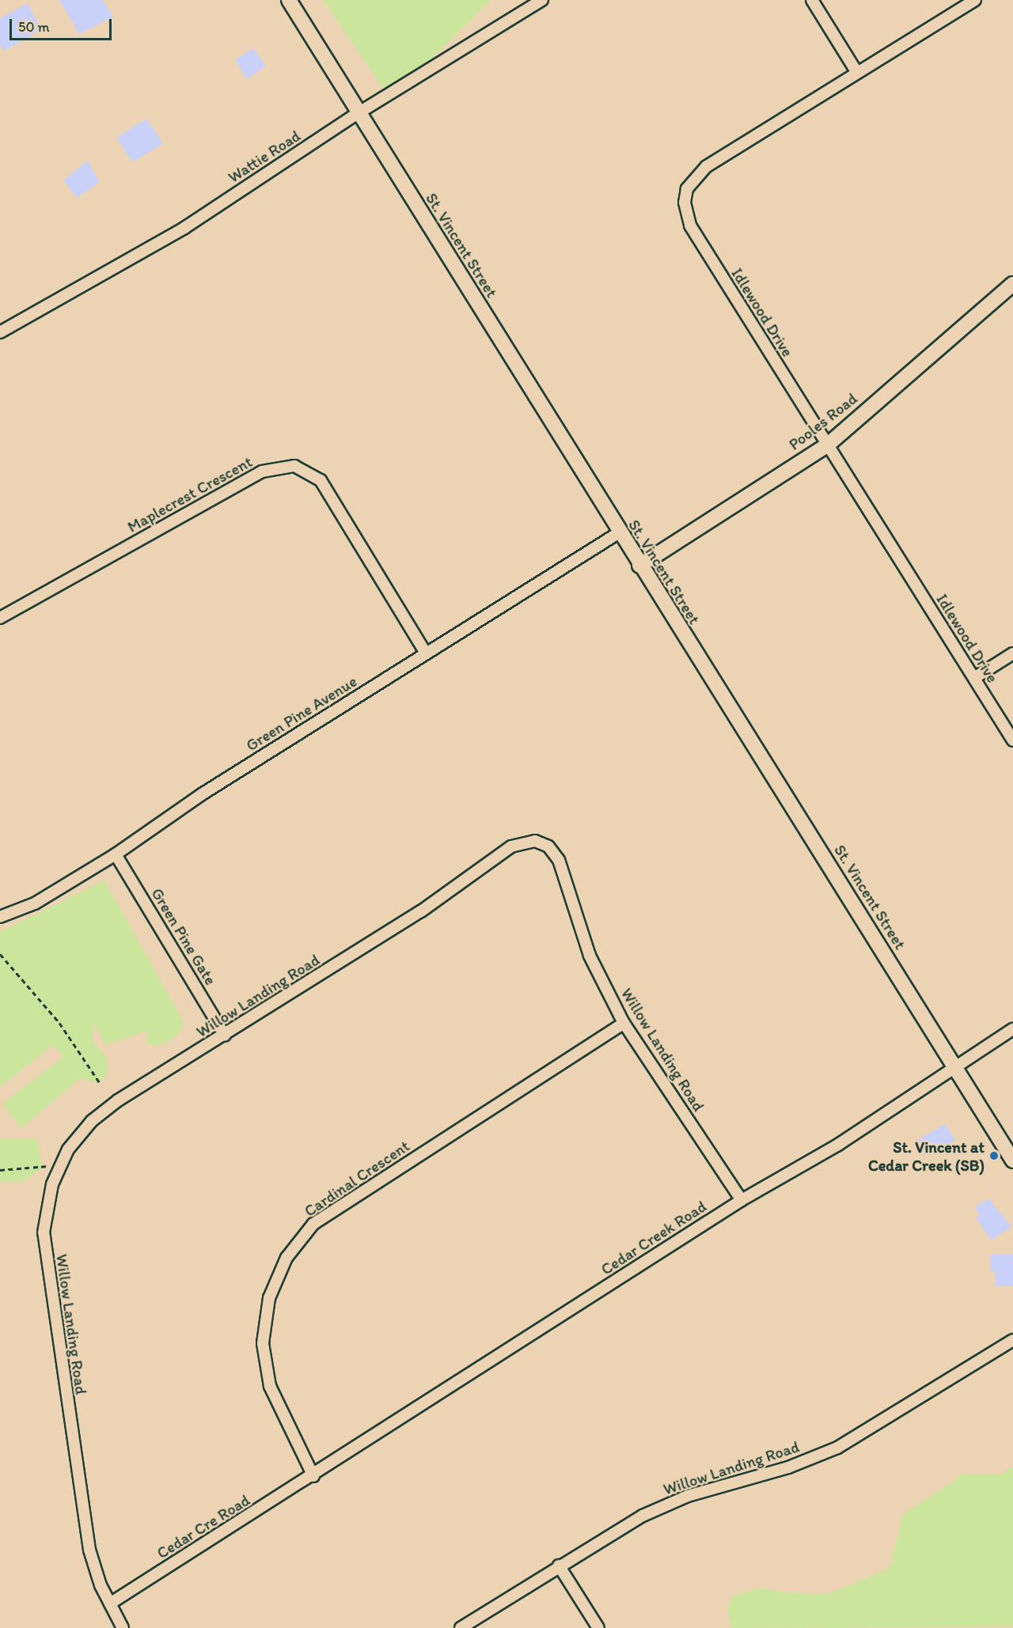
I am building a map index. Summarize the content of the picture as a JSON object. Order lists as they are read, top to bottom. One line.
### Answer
{"streets":{"street":["Wattie Road","St. Vincent Street","Idlewood Drive","Pooles Road","Maplecrest Crescent","Green Pine Avenue","Green Pine Gate","Willow Landing Road","Cardinal Crescent","Cedar Creek Road","Cedar Cre Road"]},"crossings":[["Wattie Road","St. Vincent Street"],["St. Vincent Street","Pooles Road"],["St. Vincent Street","Green Pine Avenue"],["St. Vincent Street","Cedar Creek Road"],["Idlewood Drive","Pooles Road"],["Maplecrest Crescent","Green Pine Avenue"],["Green Pine Avenue","Green Pine Gate"],["Green Pine Gate","Willow Landing Road"],["Willow Landing Road","Cardinal Crescent"],["Willow Landing Road","Cedar Creek Road"],["Willow Landing Road","Cedar Cre Road"],["Cardinal Crescent","Cedar Creek Road"],["Cardinal Crescent","Cedar Cre Road"],["Cedar Creek Road","Cedar Cre Road"]],"places":["St. Vincent at Cedar Creek (SB)"],"scale_bar":"50 m"}
